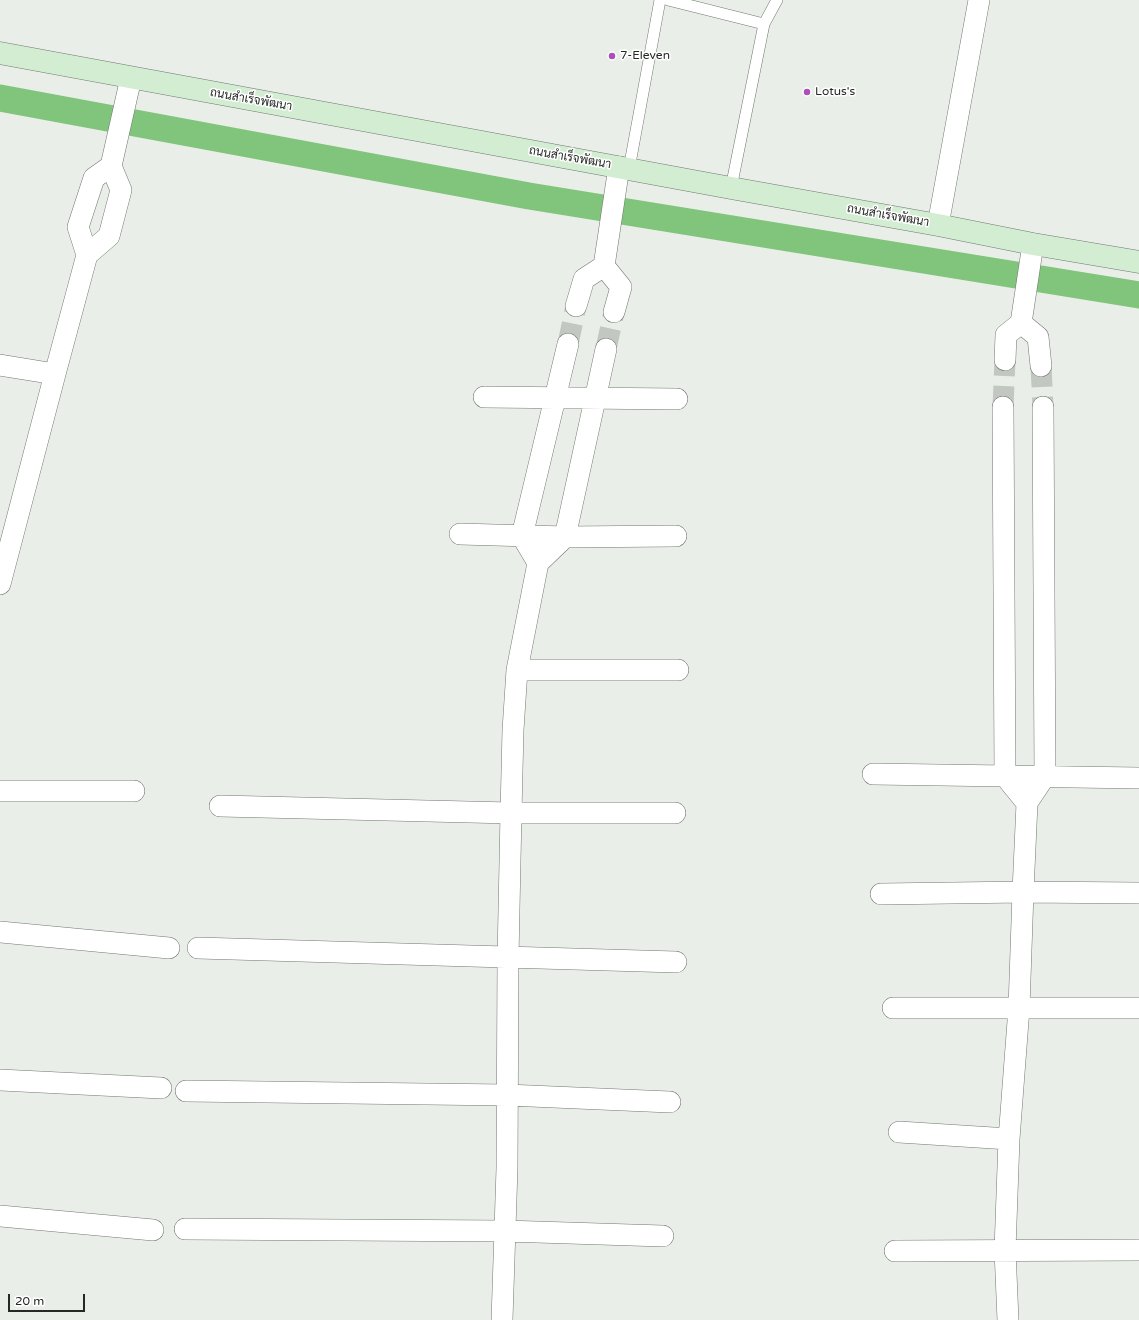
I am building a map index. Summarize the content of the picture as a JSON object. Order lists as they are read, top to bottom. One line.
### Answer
{"streets":{"street":["ถนนสำเร็จพัฒนา"]},"places":["7-Eleven","Lotus's"],"scale_bar":"20 m"}
